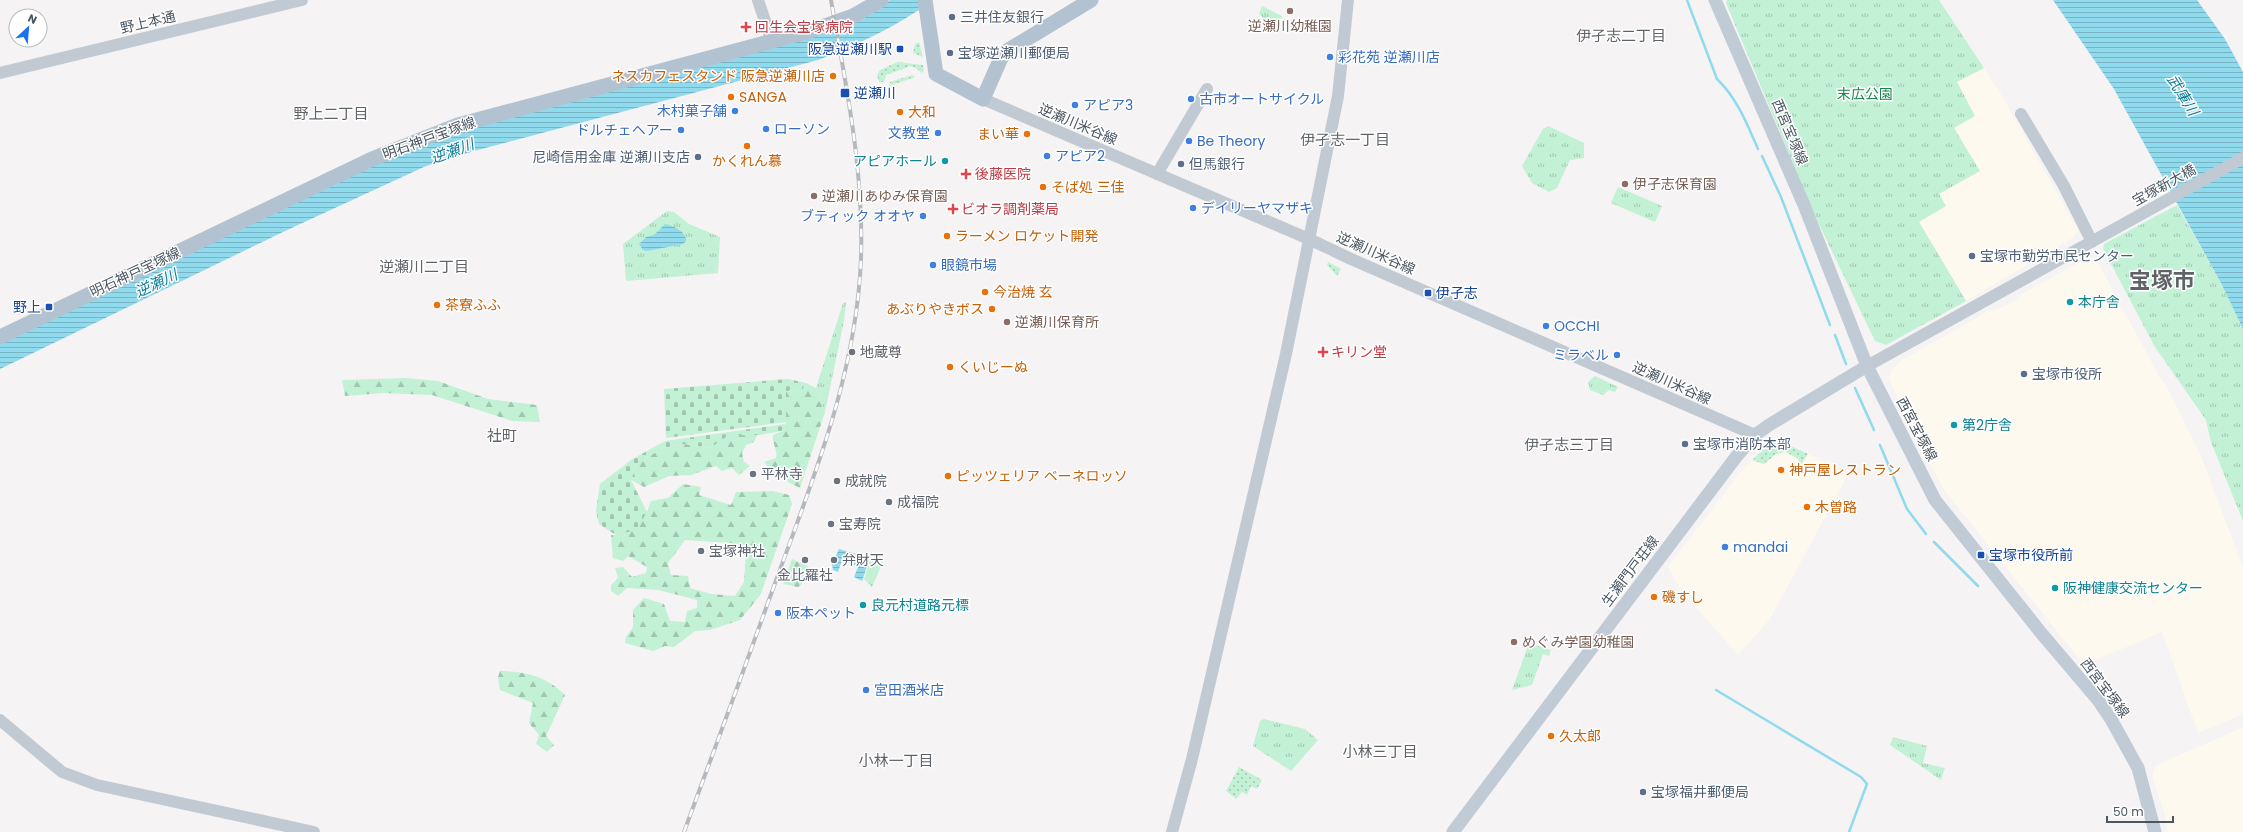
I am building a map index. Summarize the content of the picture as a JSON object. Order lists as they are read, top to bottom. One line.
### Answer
{"streets":{"main road":["西宮宝塚線","明石神戸宝塚線","生瀬門戸荘線"],"street":["野上本通","逆瀬川米谷線","宝塚新大橋"]},"crossings":[["逆瀬川米谷線","生瀬門戸荘線"],["西宮宝塚線","宝塚新大橋"],["西宮宝塚線","生瀬門戸荘線"],["宝塚新大橋","生瀬門戸荘線"]],"districts":["伊孑志二丁目","野上二丁目","伊孑志一丁目","逆瀬川二丁目","宝塚市","社町","伊孑志三丁目","小林三丁目","小林一丁目"],"water":["武庫川","逆瀬川"],"parks":["末広公園"],"places":{"other":["逆瀬川幼稚園","三井住友銀行","宝塚逆瀬川郵便局","彩花苑 逆瀬川店","ネスカフェスタンド 阪急逆瀬川店","SANGA","古市オートサイクル","アピア3","木村菓子舗","大和","ローソン","ドルチェヘアー","文教堂","まい華","Be Theory","かくれん慕","アピア2","尼崎信用金庫 逆瀬川支店","アピアホール","但馬銀行","伊孑志保育園","そば処 三佳","逆瀬川あゆみ保育園","デイリーヤマザキ","ブティック オオヤ","ラーメン ロケット開発","宝塚市勤労市民センター","眼鏡市場","今治焼 玄","本庁舎","茶寮ふふ","あぶりやきボス","逆瀬川保育所","OCCHI","地蔵尊","ミラベル","くいじーぬ","宝塚市役所","第2庁舎","宝塚市消防本部","神戸屋レストラン","平林寺","ピッツェリア ベーネロッソ","成就院","成福院","木曽路","宝寿院","mandai","宝塚神社","金比羅社","弁財天","阪神健康交流センター","磯すし","良元村道路元標","阪本ペット","めぐみ学園幼稚園","宮田酒米店","久太郎","宝塚福井郵便局"],"health":["回生会宝塚病院","後藤医院","ビオラ調剤薬局","キリン堂"],"transit":["阪急逆瀬川駅","逆瀬川","伊孑志","野上","宝塚市役所前"]},"scale_bar":"50 m","north":"top right"}
